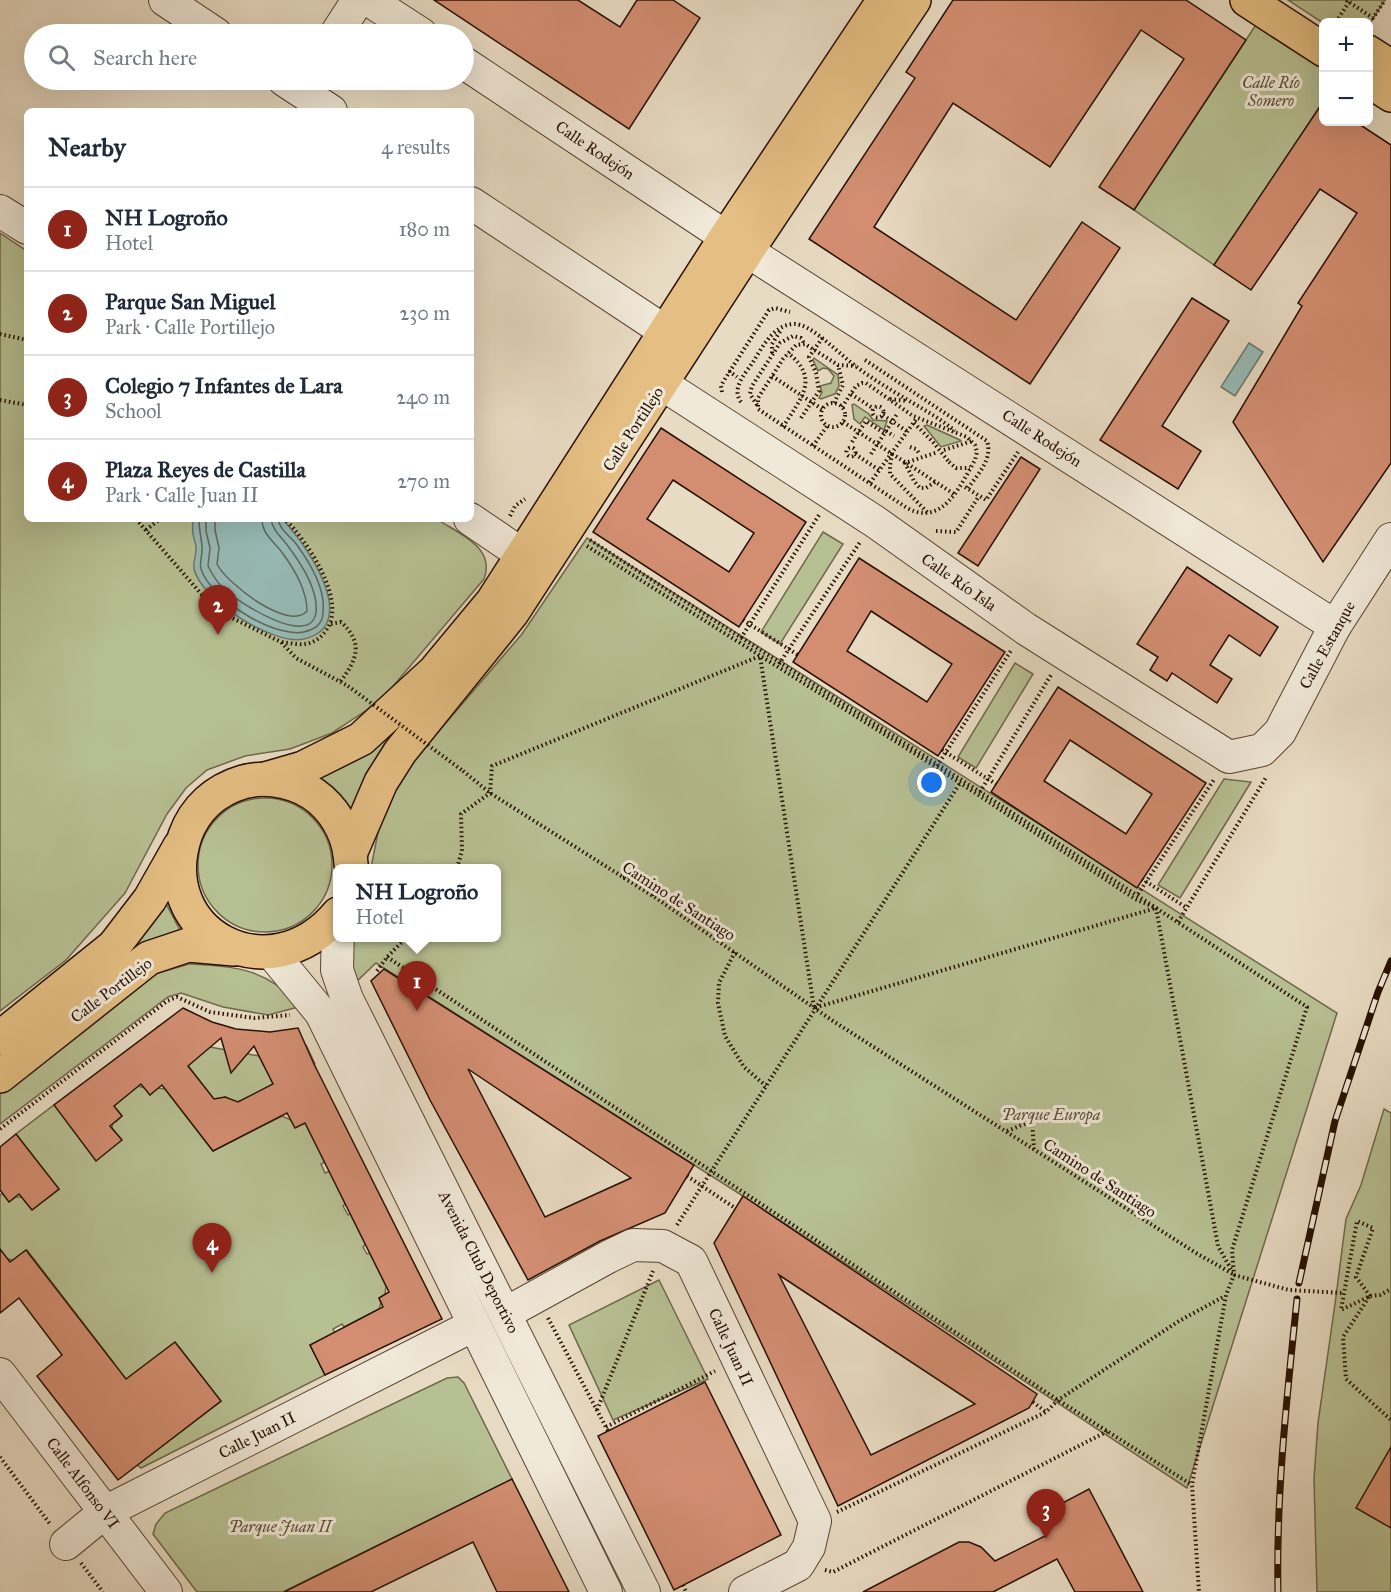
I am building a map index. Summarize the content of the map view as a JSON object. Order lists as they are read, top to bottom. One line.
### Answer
{"streets":{"main road":["Calle Portillejo"],"street":["Calle Rodejón","Calle Río Isla","Calle Estanque","Avenida Club Deportivo","Calle Juan II","Calle Alfonso VI"],"path":["Camino de Santiago"]},"crossings":[["Calle Rodejón","Calle Portillejo"],["Calle Rodejón","Calle Estanque"],["Calle Portillejo","Calle Río Isla"],["Calle Portillejo","Avenida Club Deportivo"],["Avenida Club Deportivo","Calle Juan II"],["Calle Juan II","Calle Alfonso VI"]],"parks":["Calle Río Somero","Parque Europa","Parque Juan II"],"page":{"map_buttons":["+","−"],"search":"Search here","heading":["Nearby","4 results"],"list":[{"mark":"1","name":"NH Logroño","note":"Hotel","value":"180 m"},{"mark":"2","name":"Parque San Miguel","note":"Park · Calle Portillejo","value":"230 m"},{"mark":"3","name":"Colegio 7 Infantes de Lara","note":"School","value":"240 m"},{"mark":"4","name":"Plaza Reyes de Castilla","note":"Park · Calle Juan II","value":"270 m"}],"pins":["2","1","4","3"],"popup":["NH Logroño","Hotel"]}}
